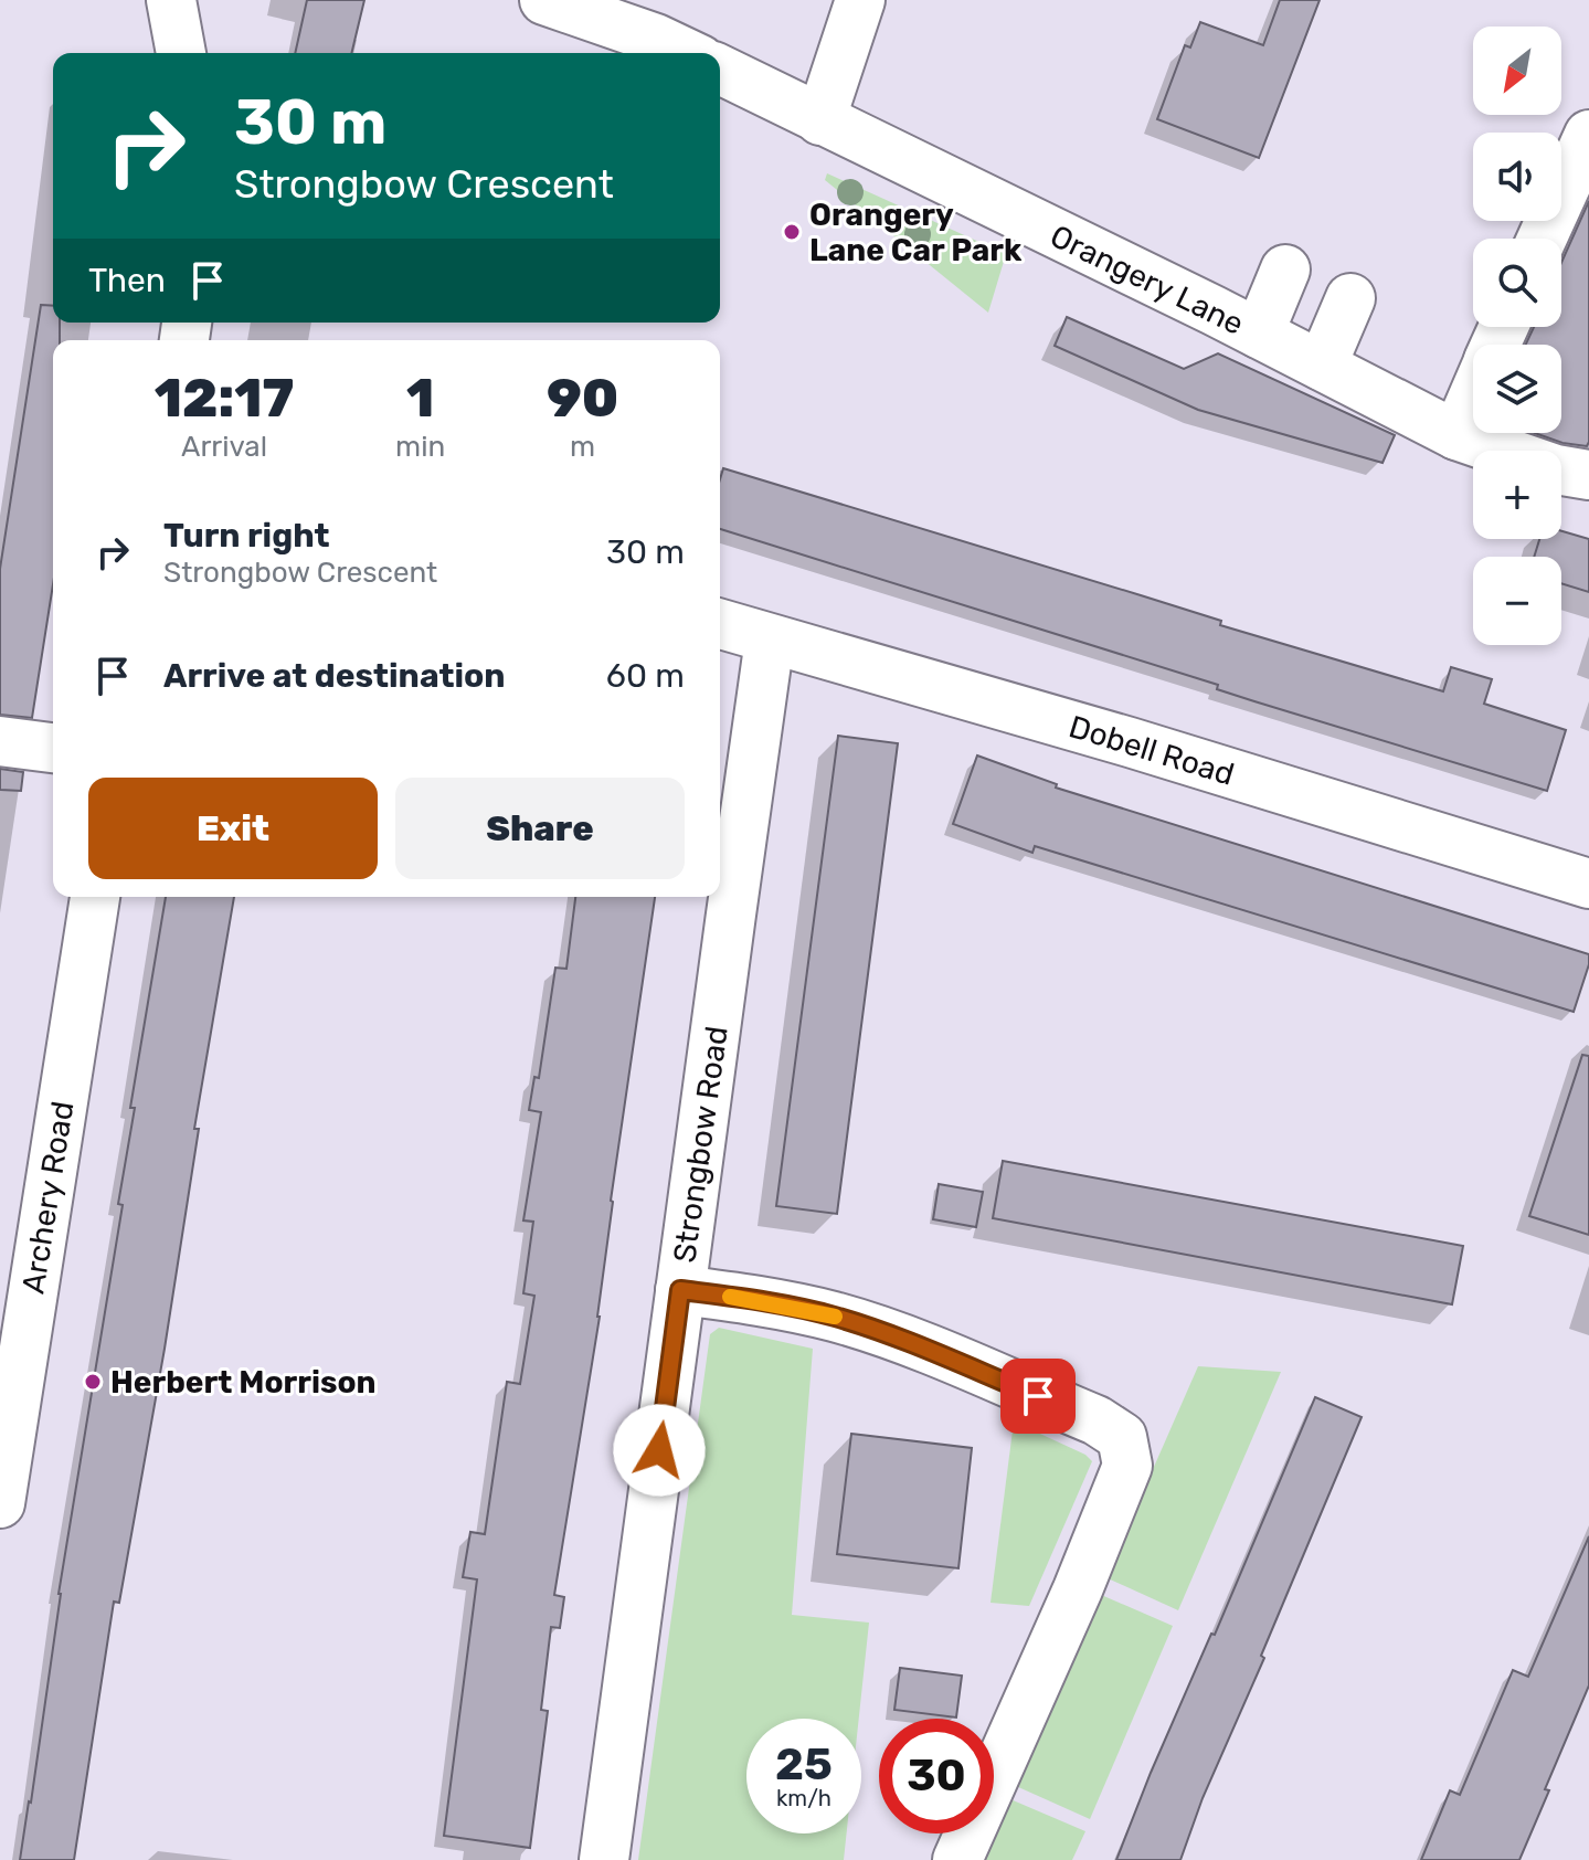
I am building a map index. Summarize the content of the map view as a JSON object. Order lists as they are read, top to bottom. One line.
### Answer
{"streets":{"street":["Orangery Lane","Dobell Road","Strongbow Road","Archery Road"]},"crossings":[["Dobell Road","Strongbow Road"]],"places":["Orangery Lane Car Park","Herbert Morrison"],"north":"bottom left","page":{"map_buttons":["+","−"],"turn":["30 m","Strongbow Crescent"],"then":"Then","eta":["12:17","Arrival","1","min","90","m"],"list":[{"name":"Turn right","note":"Strongbow Crescent","value":"30 m"},{"name":"Arrive at destination","value":"60 m"}],"buttons":["Exit","Share"],"speed":"25 km/h","limit":"30"}}
